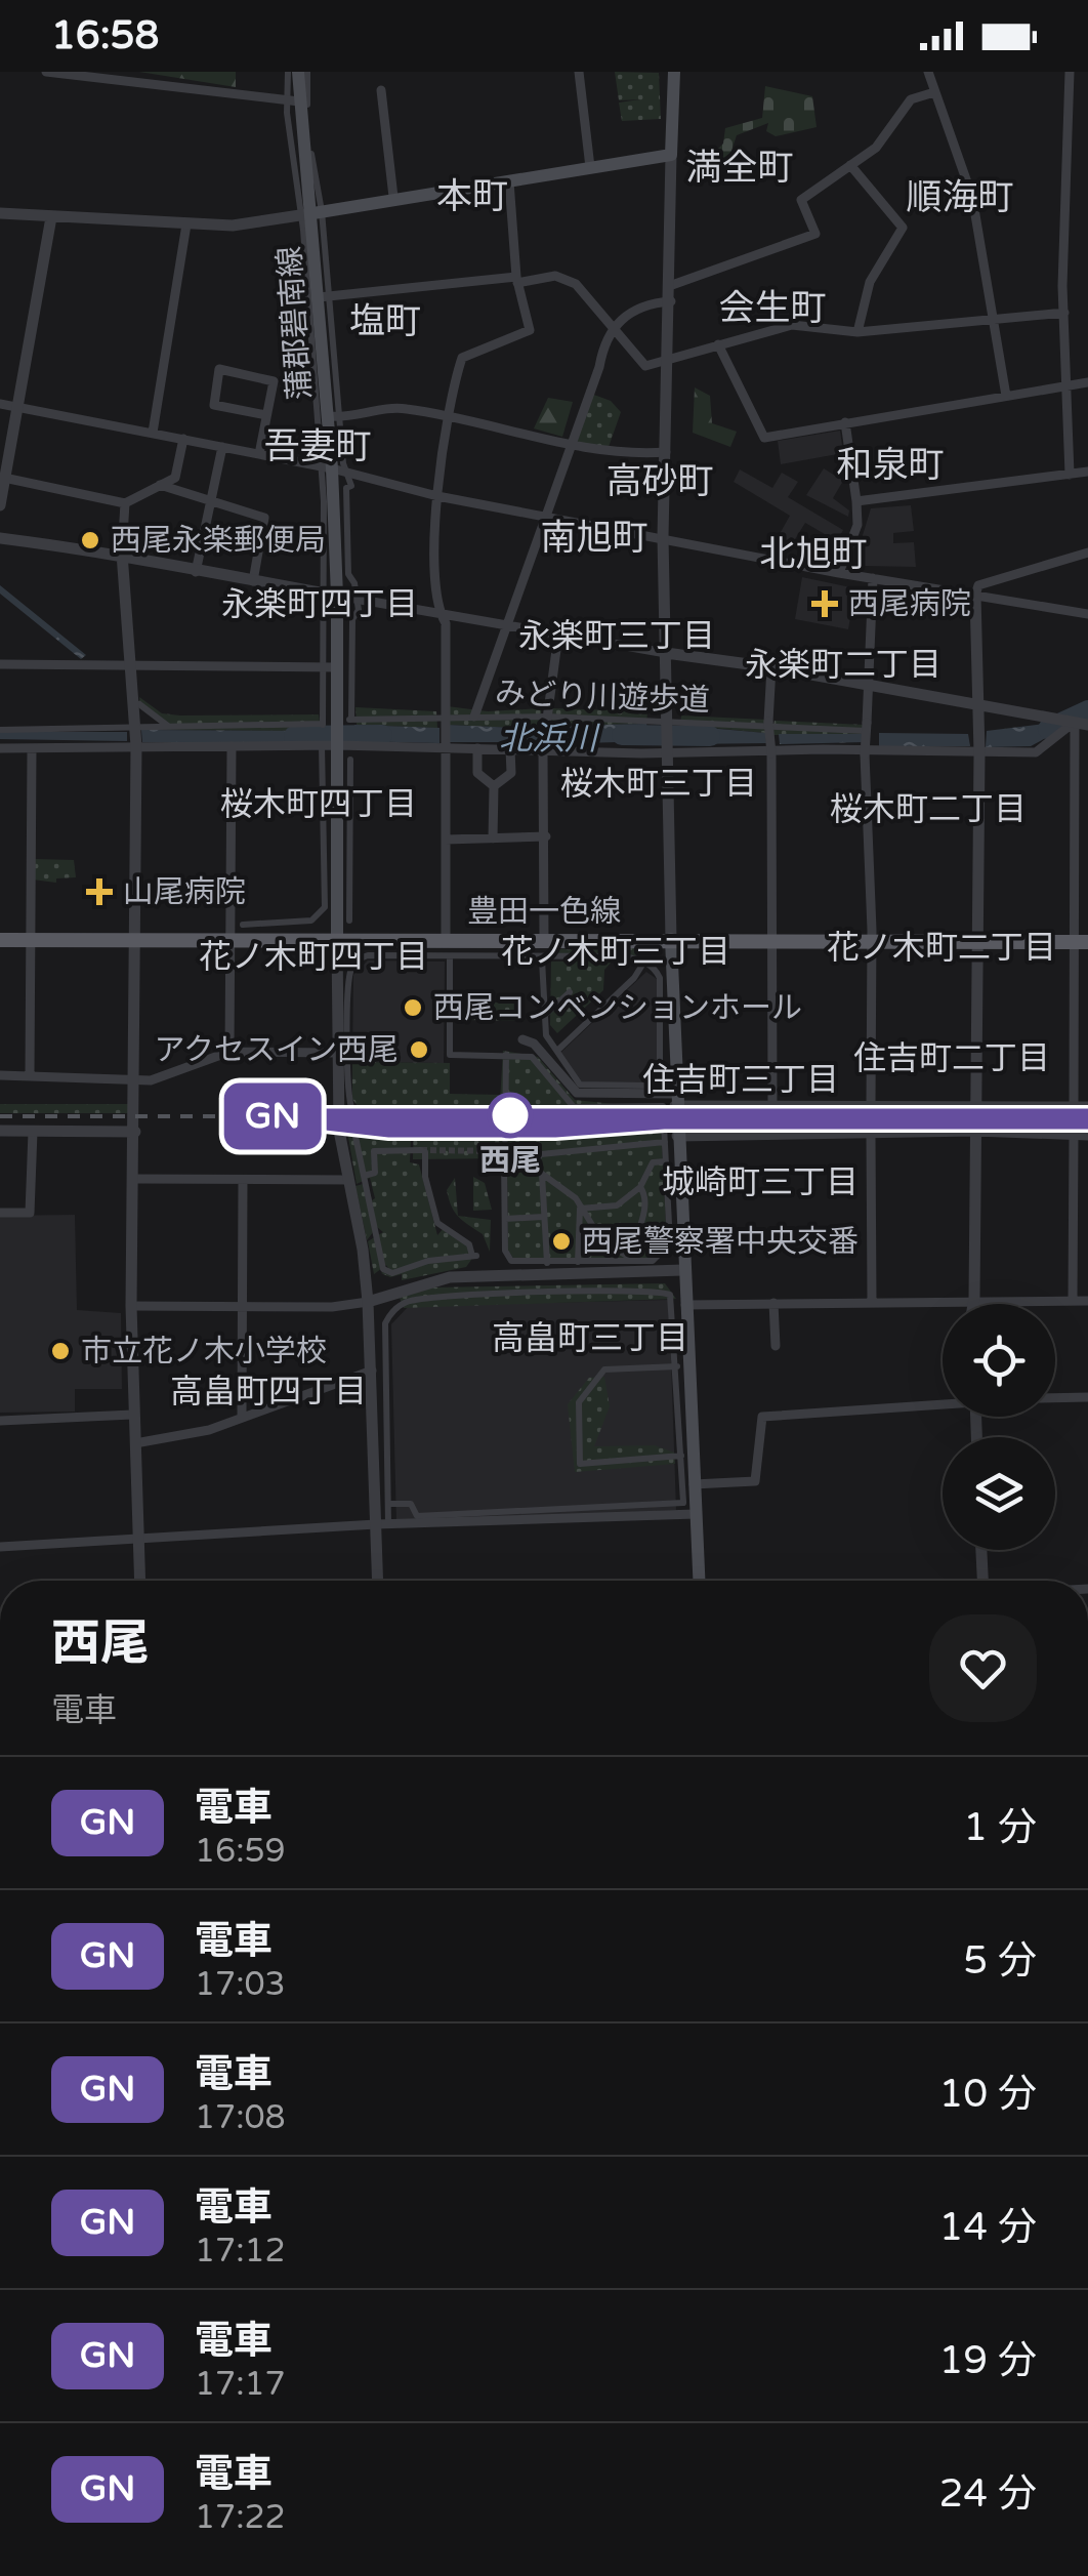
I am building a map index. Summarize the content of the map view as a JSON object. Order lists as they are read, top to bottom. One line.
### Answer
{"streets":{"main road":["蒲郡碧南線","豊田一色線"],"street":["みどり川遊歩道"]},"crossings":[["蒲郡碧南線","みどり川遊歩道"],["蒲郡碧南線","豊田一色線"]],"districts":["満全町","本町","順海町","会生町","塩町","吾妻町","和泉町","高砂町","南旭町","北旭町","永楽町四丁目","永楽町三丁目","永楽町二丁目","桜木町三丁目","桜木町四丁目","桜木町二丁目","花ノ木町二丁目","花ノ木町三丁目","花ノ木町四丁目","住吉町二丁目","住吉町三丁目","城崎町三丁目","高畠町三丁目","高畠町四丁目"],"water":["北浜川"],"places":{"other":["西尾永楽郵便局","西尾コンベンションホール","アクセスイン西尾","西尾","西尾警察署中央交番","市立花ノ木小学校"],"health":["西尾病院","山尾病院"]},"page":{"status":"16:58","on_map":"GN","heading":["西尾","電車"],"list":[{"mark":"GN","name":"電車","note":"16:59","value":"1 分"},{"mark":"GN","name":"電車","note":"17:03","value":"5 分"},{"mark":"GN","name":"電車","note":"17:08","value":"10 分"},{"mark":"GN","name":"電車","note":"17:12","value":"14 分"},{"mark":"GN","name":"電車","note":"17:17","value":"19 分"},{"mark":"GN","name":"電車","note":"17:22","value":"24 分"}]}}
